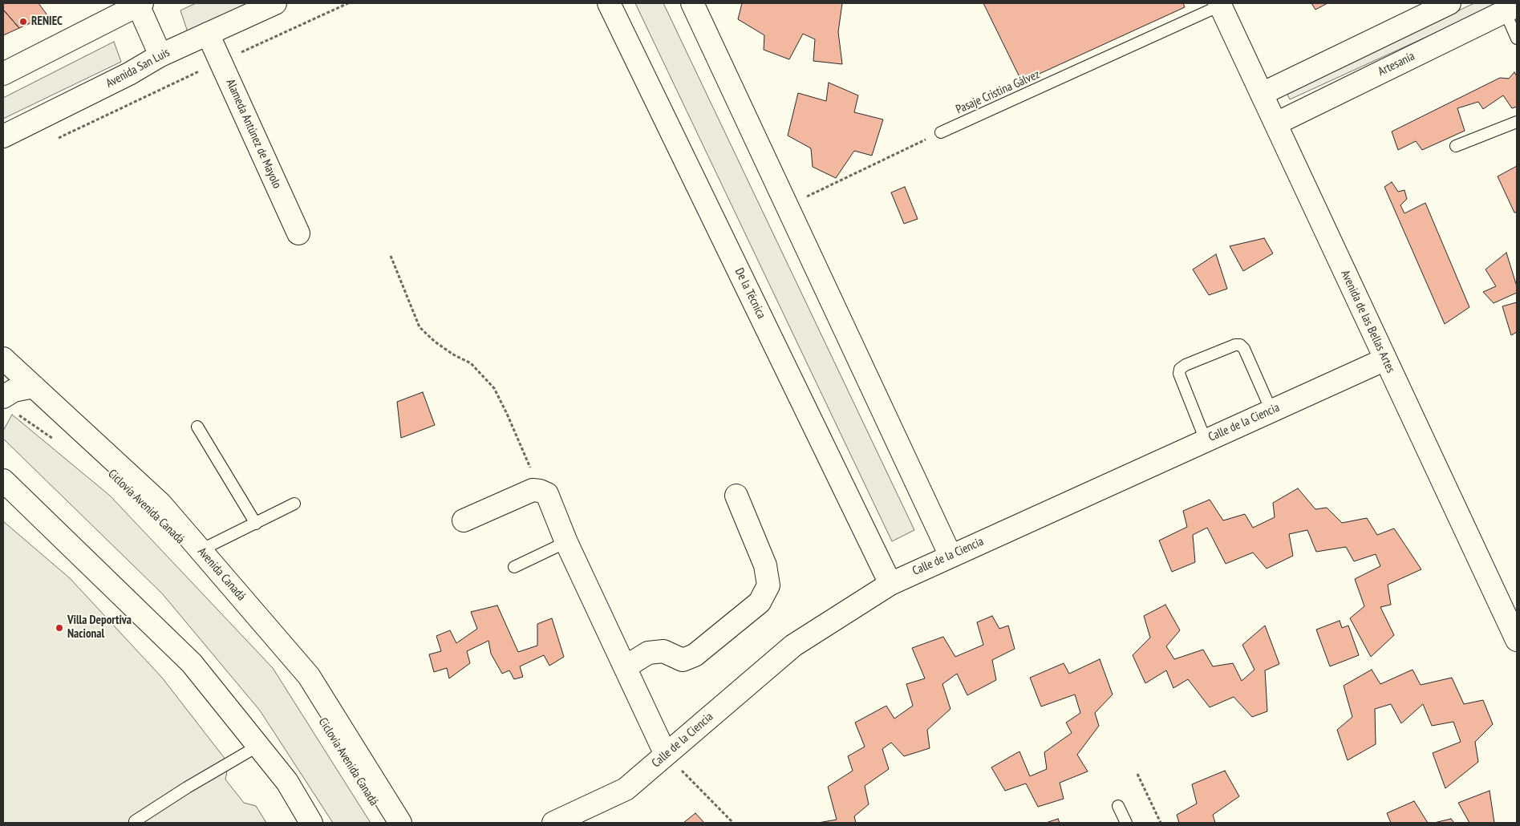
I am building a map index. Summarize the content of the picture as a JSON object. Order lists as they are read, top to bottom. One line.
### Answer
{"streets":{"street":["Artesanía","Avenida San Luis","Alameda Antúnez de Mayolo","De la Técnica","Avenida de las Bellas Artes","Calle de la Ciencia","Avenida Canadá"],"lane":["Pasaje Cristina Gálvez"]},"crossings":[["Artesanía","Avenida de las Bellas Artes"],["Avenida San Luis","Alameda Antúnez de Mayolo"],["Pasaje Cristina Gálvez","Avenida de las Bellas Artes"],["De la Técnica","Calle de la Ciencia"],["Avenida de las Bellas Artes","Calle de la Ciencia"]],"places":["RENIEC","Villa Deportiva Nacional"]}
